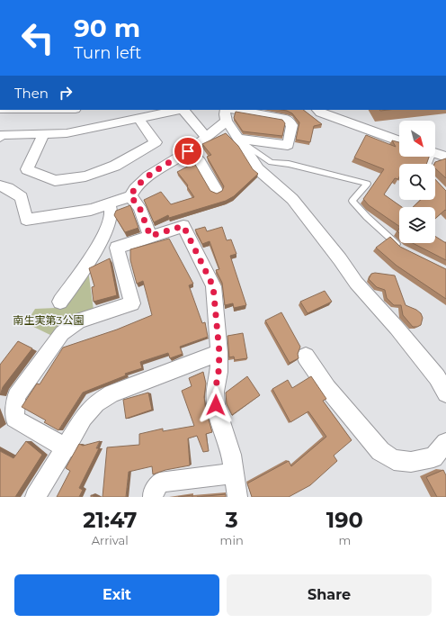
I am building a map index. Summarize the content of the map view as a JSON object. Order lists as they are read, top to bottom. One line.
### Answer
{"parks":["南生実第3公園"],"north":"bottom right","page":{"turn":["90 m","Turn left"],"then":"Then","eta":["21:47","Arrival","3","min","190","m"],"buttons":["Exit","Share"]}}
